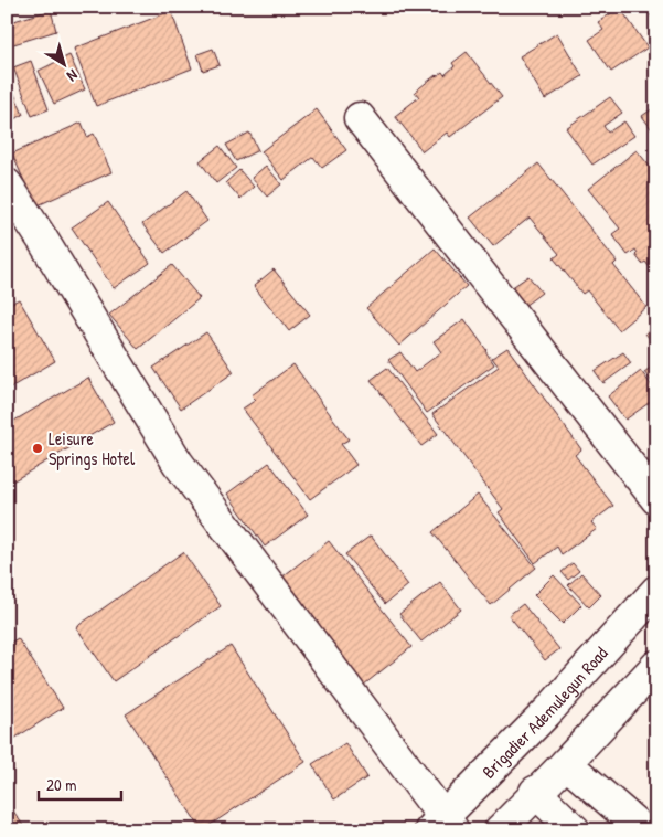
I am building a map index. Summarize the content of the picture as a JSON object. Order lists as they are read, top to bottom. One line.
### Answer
{"streets":{"street":["Brigadier Ademulegun Road"]},"places":["Leisure Springs Hotel"],"scale_bar":"20 m","north":"bottom right"}
